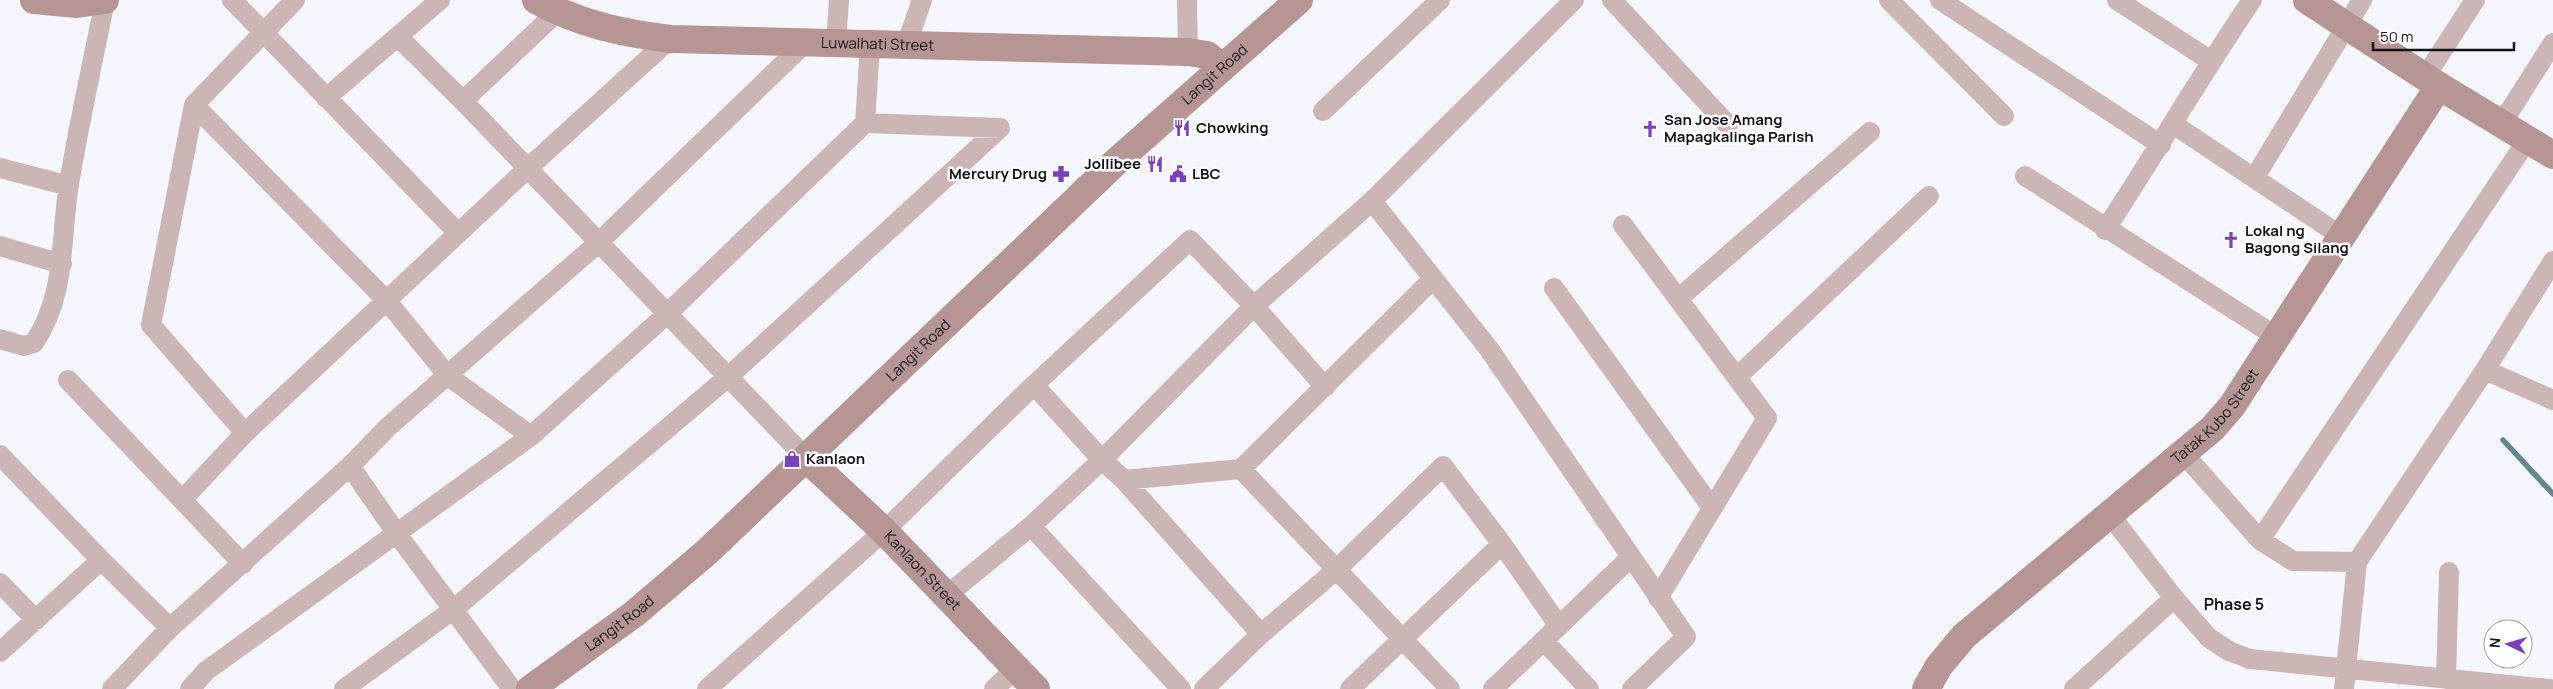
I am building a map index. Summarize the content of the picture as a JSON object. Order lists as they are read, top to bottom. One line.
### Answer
{"streets":{"street":["Luwalhati Street","Langit Road","Tatak Kubo Street","Kanlaon Street"]},"crossings":[["Luwalhati Street","Langit Road"],["Langit Road","Kanlaon Street"]],"districts":["Phase 5"],"places":{"restaurant":["Chowking","Jollibee"],"church":["San Jose Amang Mapagkalinga Parish","Lokal ng Bagong Silang"],"pharmacy":["Mercury Drug"],"public building":["LBC"],"shop":["Kanlaon"]},"scale_bar":"50 m","north":"left"}
